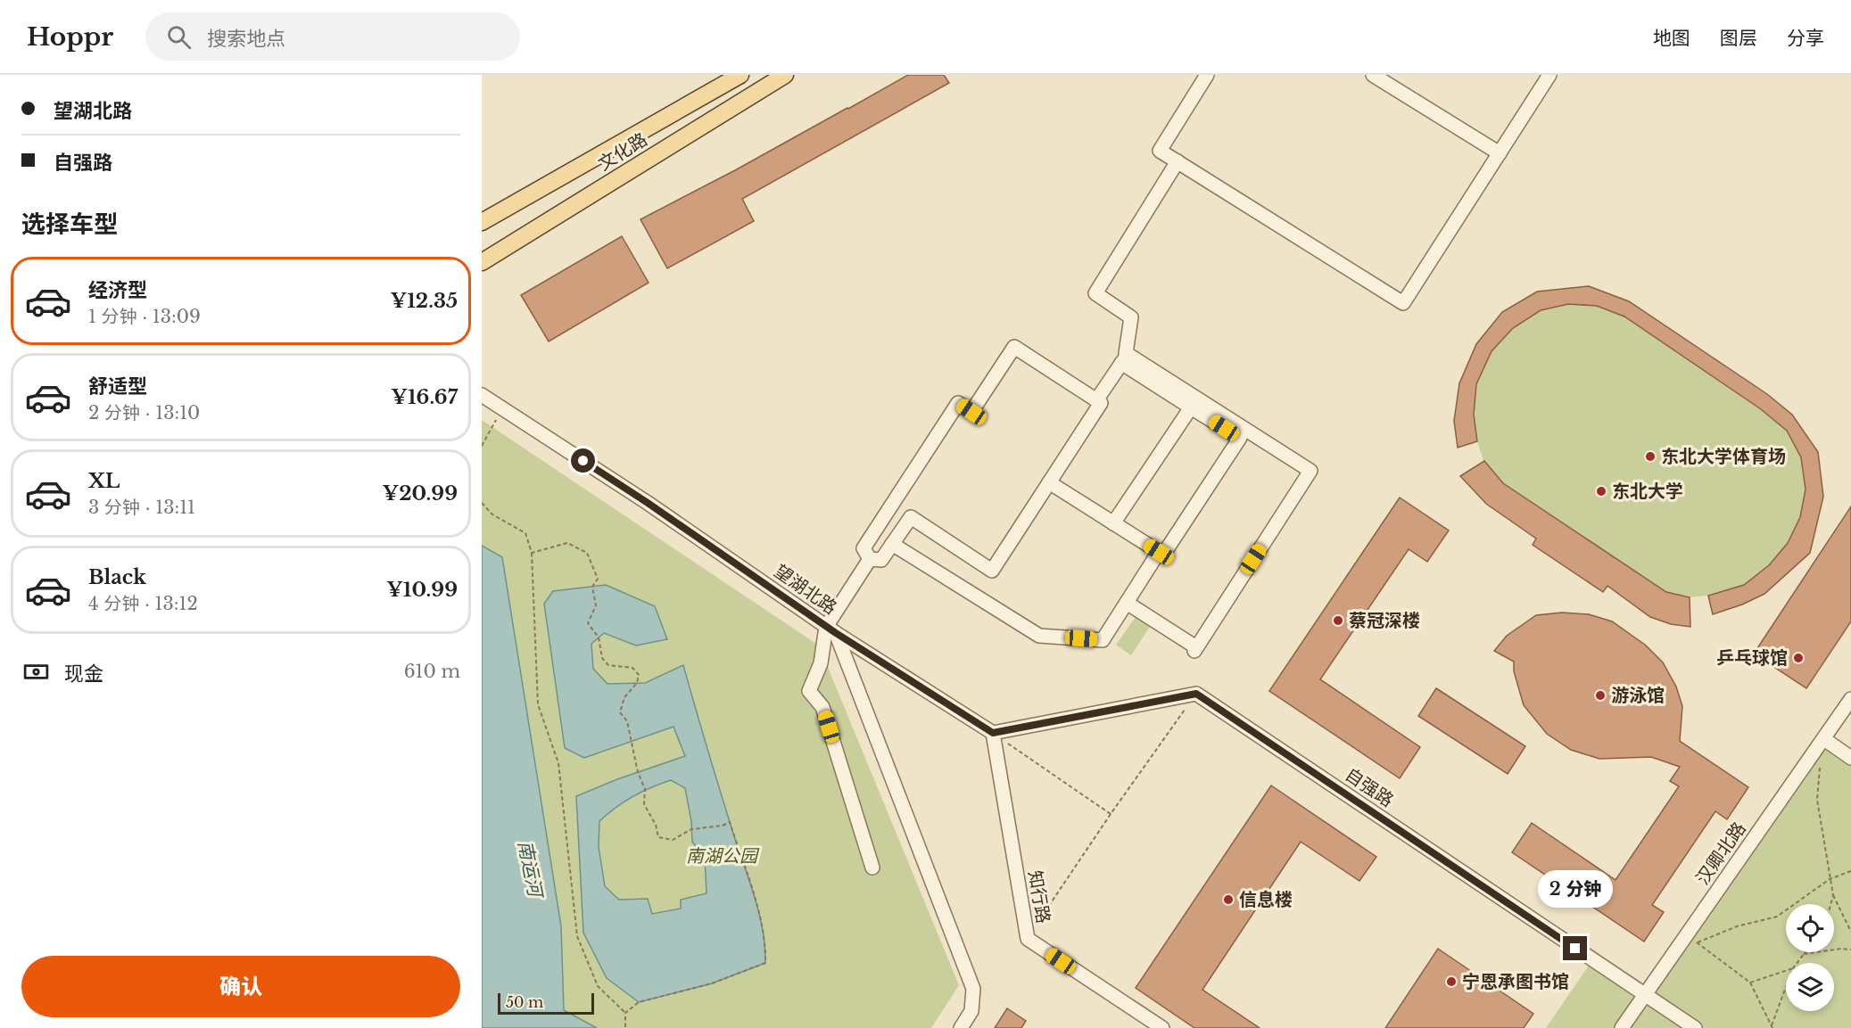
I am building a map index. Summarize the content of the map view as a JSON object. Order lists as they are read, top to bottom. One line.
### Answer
{"streets":{"main road":["文化路"],"street":["望湖北路","自强路","汉卿北路","知行路"]},"crossings":[["自强路","汉卿北路"]],"water":["南运河"],"parks":["南湖公园"],"places":["东北大学体育场","东北大学","蔡冠深楼","乒乓球馆","游泳馆","信息楼","宁恩承图书馆"],"scale_bar":"50 m","page":{"header":"Hoppr","search":"搜索地点","nav":["地图","图层","分享"],"banner":["望湖北路","自强路"],"heading":"选择车型","list":[{"name":"经济型","note":"1 分钟 · 13:09","value":"¥12.35"},{"name":"舒适型","note":"2 分钟 · 13:10","value":"¥16.67"},{"name":"XL","note":"3 分钟 · 13:11","value":"¥20.99"},{"name":"Black","note":"4 分钟 · 13:12","value":"¥10.99"}],"pay":["现金","610 m"],"bubble":"2 分钟","buttons":"确认","scale":"50 m"}}
